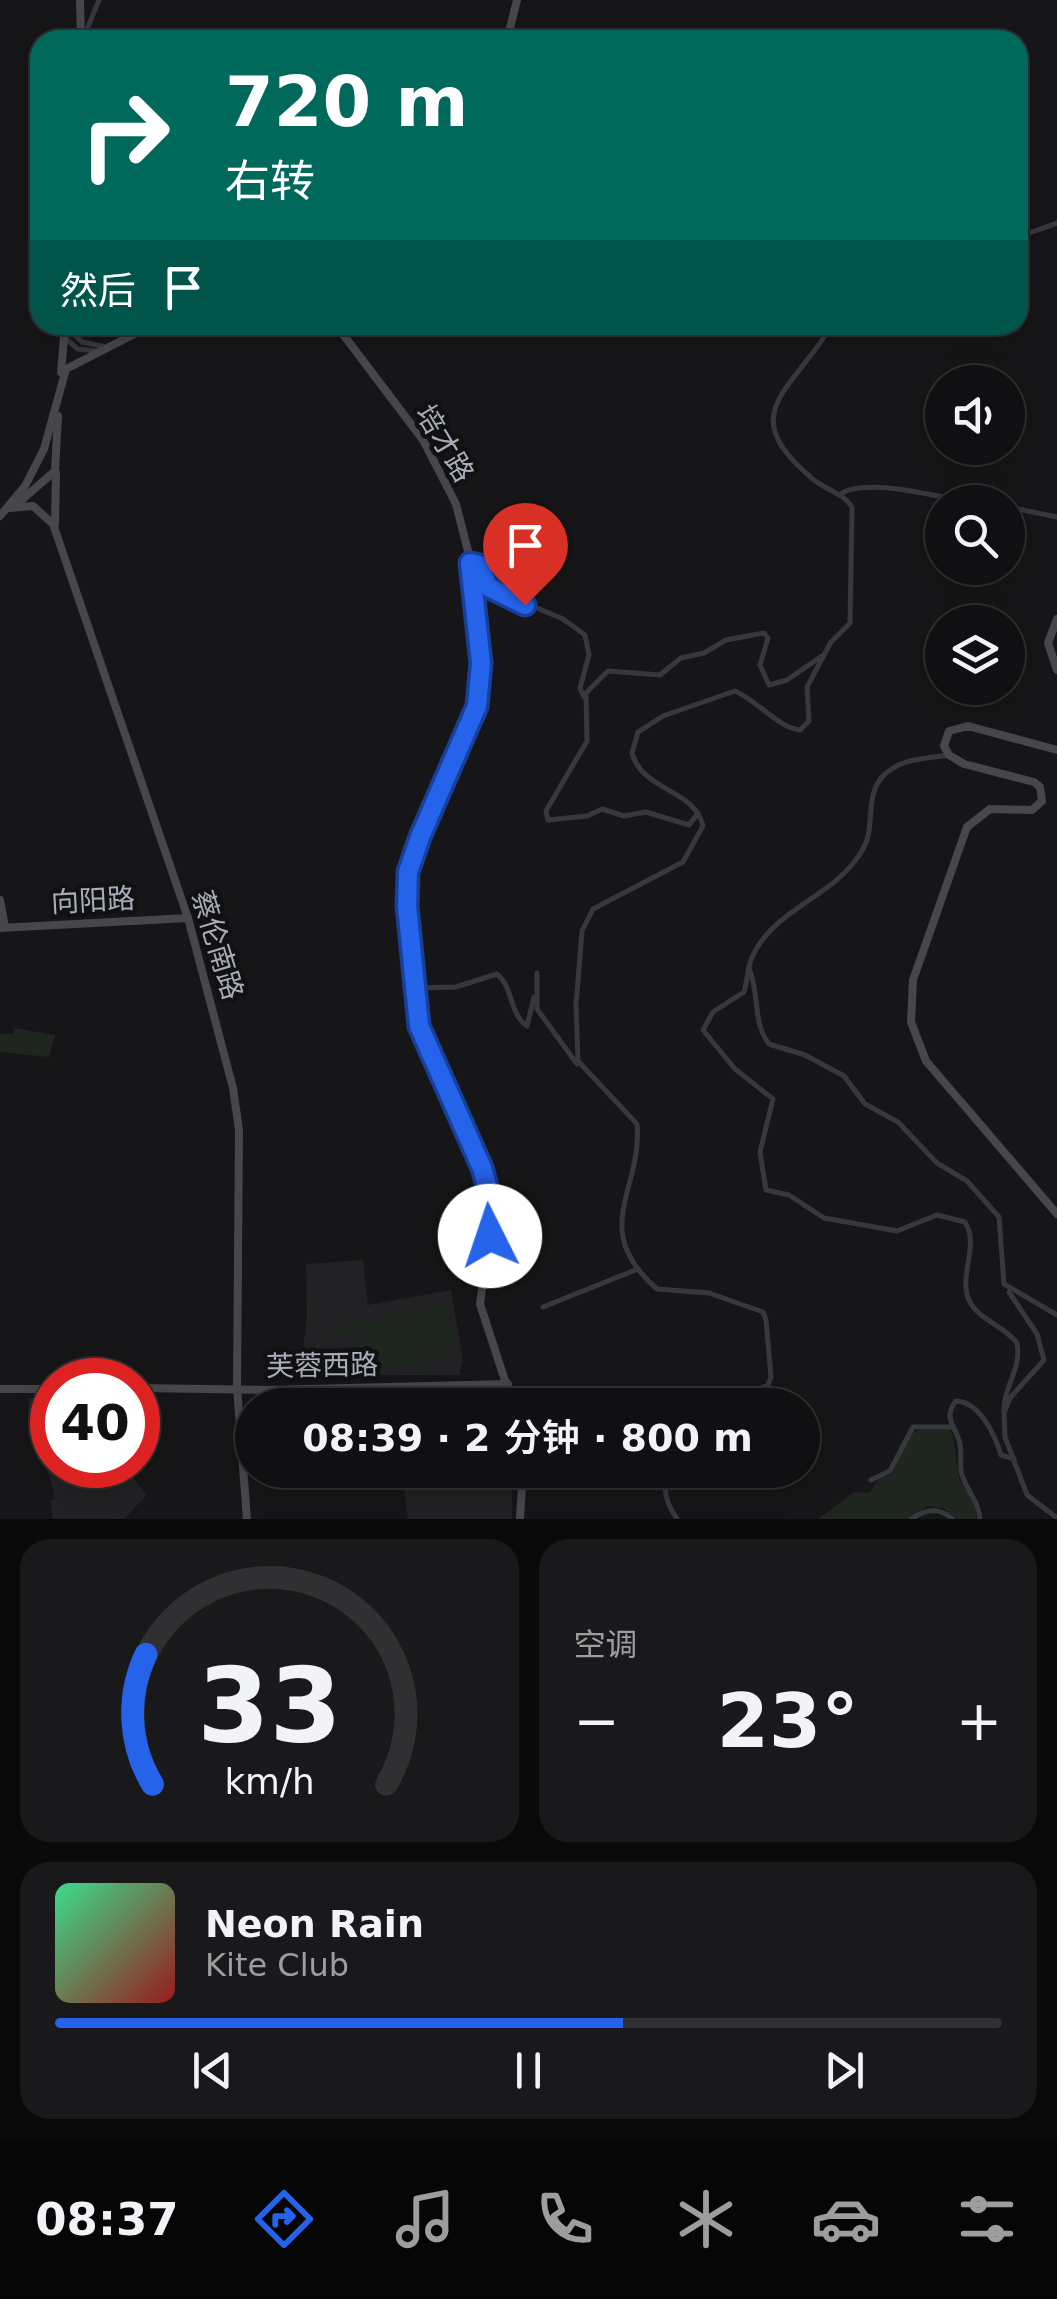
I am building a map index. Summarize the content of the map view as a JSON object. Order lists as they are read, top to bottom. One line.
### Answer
{"streets":{"street":["培才路","向阳路","蔡伦南路","芙蓉西路"]},"crossings":[["培才路","芙蓉西路"],["向阳路","蔡伦南路"],["蔡伦南路","芙蓉西路"]],"page":{"turn":["720 m","右转"],"then":"然后","limit":"40","trip":"08:39 · 2 分钟 · 800 m","tile":"空调","heat":["−","23°","+"],"song":["Neon Rain","Kite Club"],"tabs":"08:37","gauge":["33","km/h"]}}
